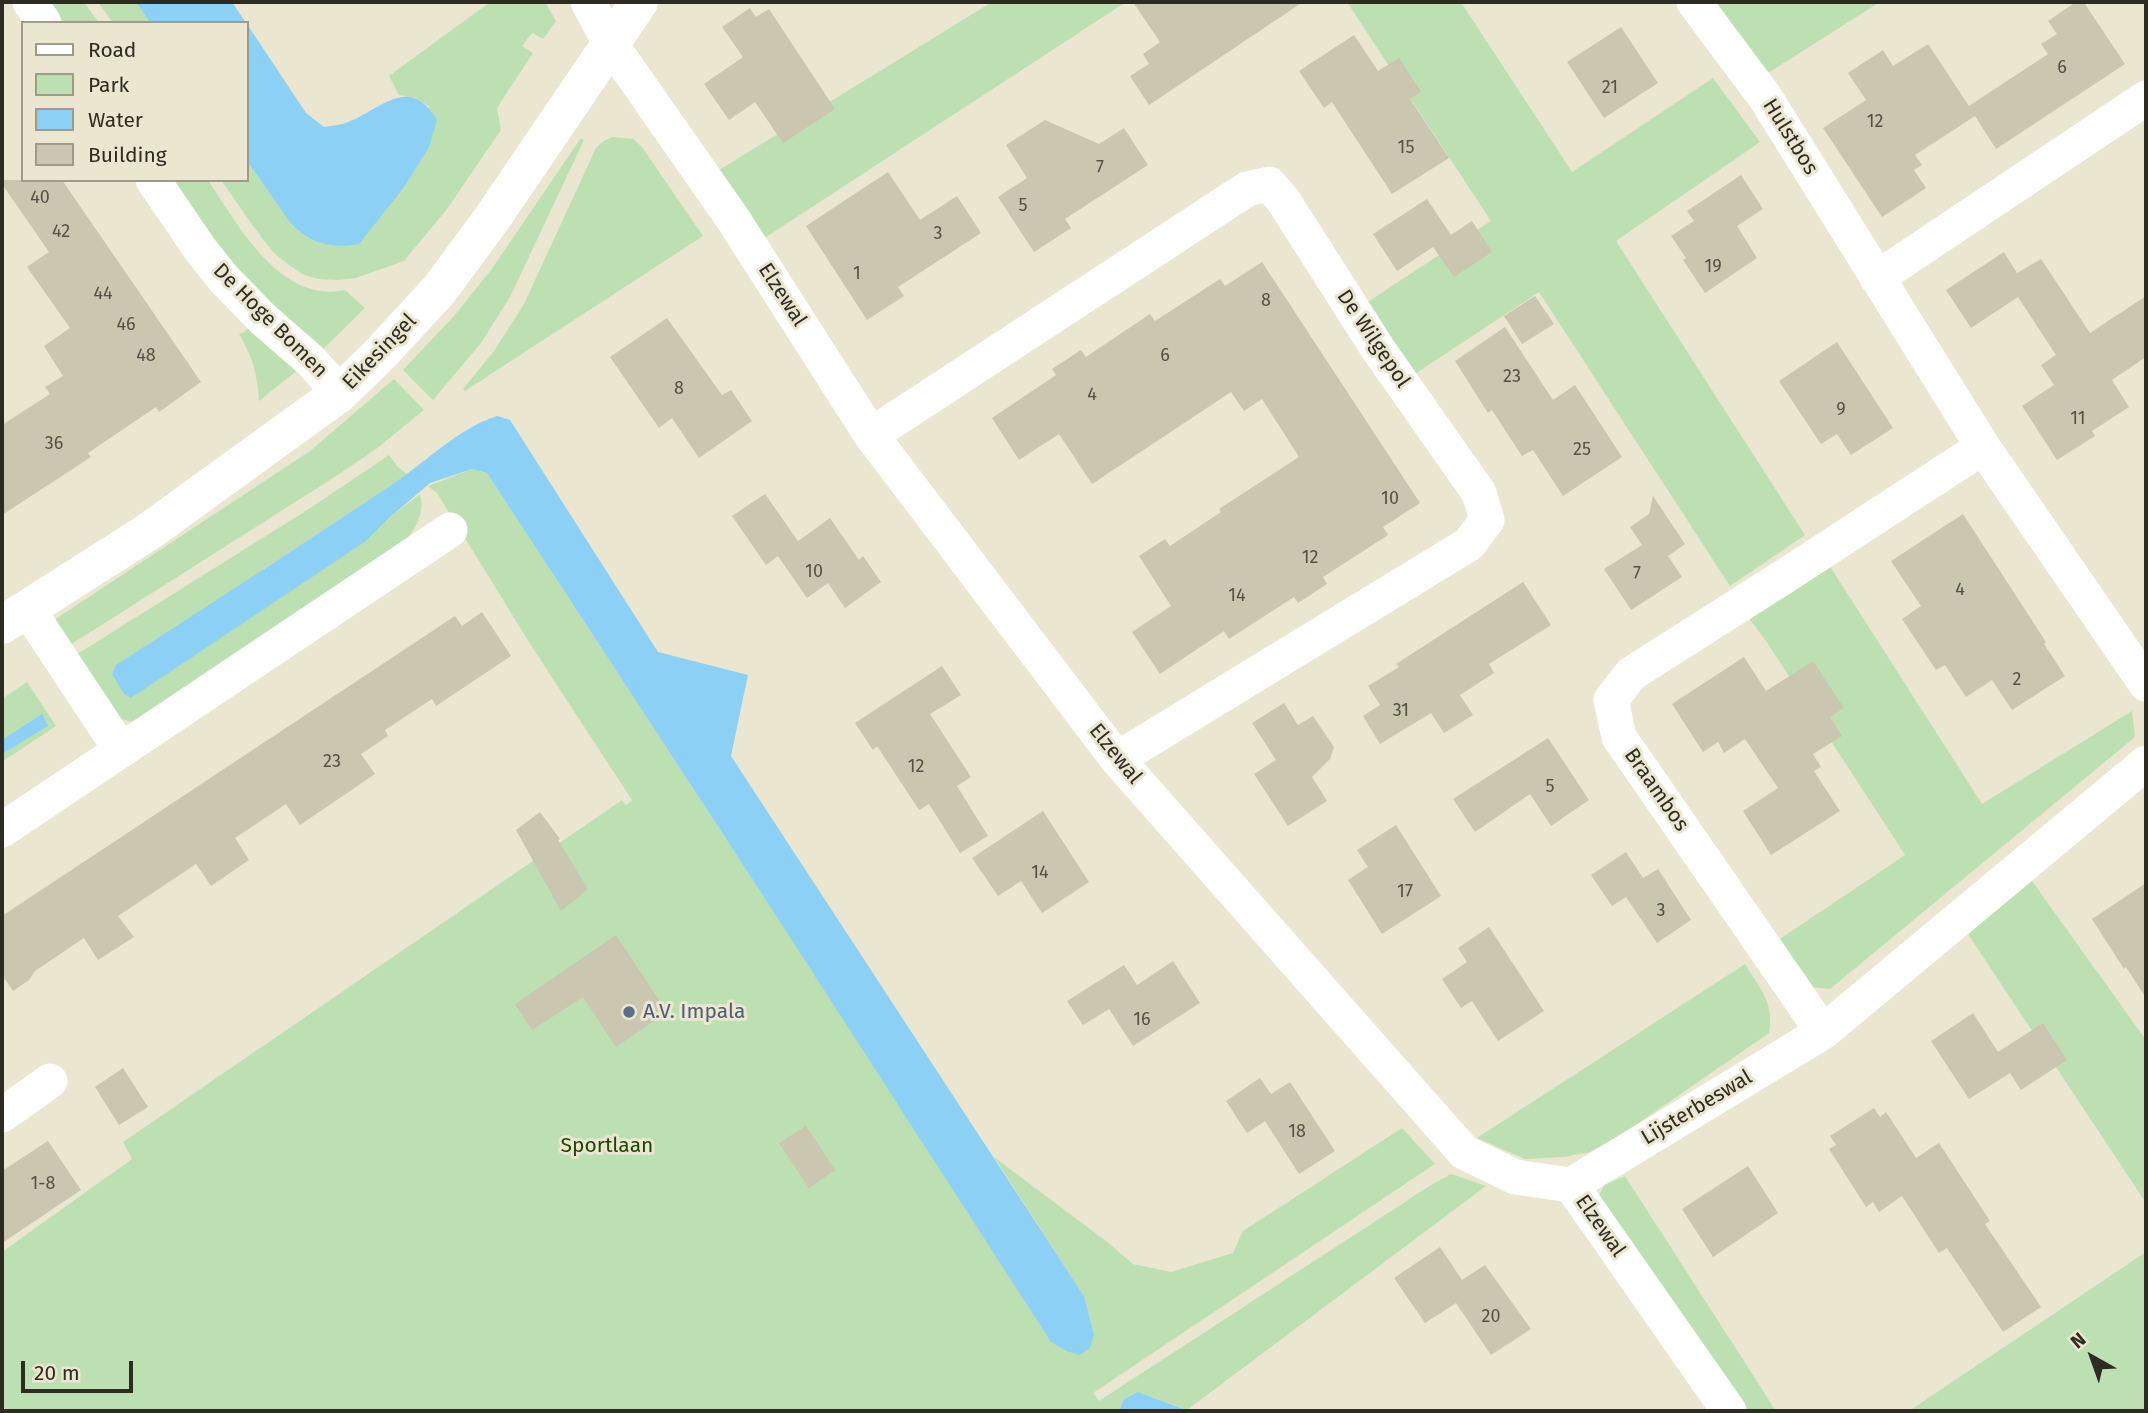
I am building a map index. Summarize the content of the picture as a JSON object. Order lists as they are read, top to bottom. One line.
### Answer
{"streets":{"street":["Hulstbos","Elzewal","De Hoge Bomen","De Wilgepol","Eikesingel","Braambos","Lijsterbeswal"]},"crossings":[["Hulstbos","Braambos"],["Elzewal","De Wilgepol"],["Elzewal","Eikesingel"],["Elzewal","Lijsterbeswal"],["De Hoge Bomen","Eikesingel"],["Braambos","Lijsterbeswal"]],"parks":["Sportlaan"],"places":["A.V. Impala"],"house_numbers":["6","21","12","15","7","40","5","42","3","19","1","44","8","46","48","6","23","8","4","9","11","36","25","10","12","10","7","4","14","2","31","23","12","5","14","17","3","16","18","1-8","20"],"legend":["Road","Park","Water","Building"],"scale_bar":"20 m","north":"top left"}
